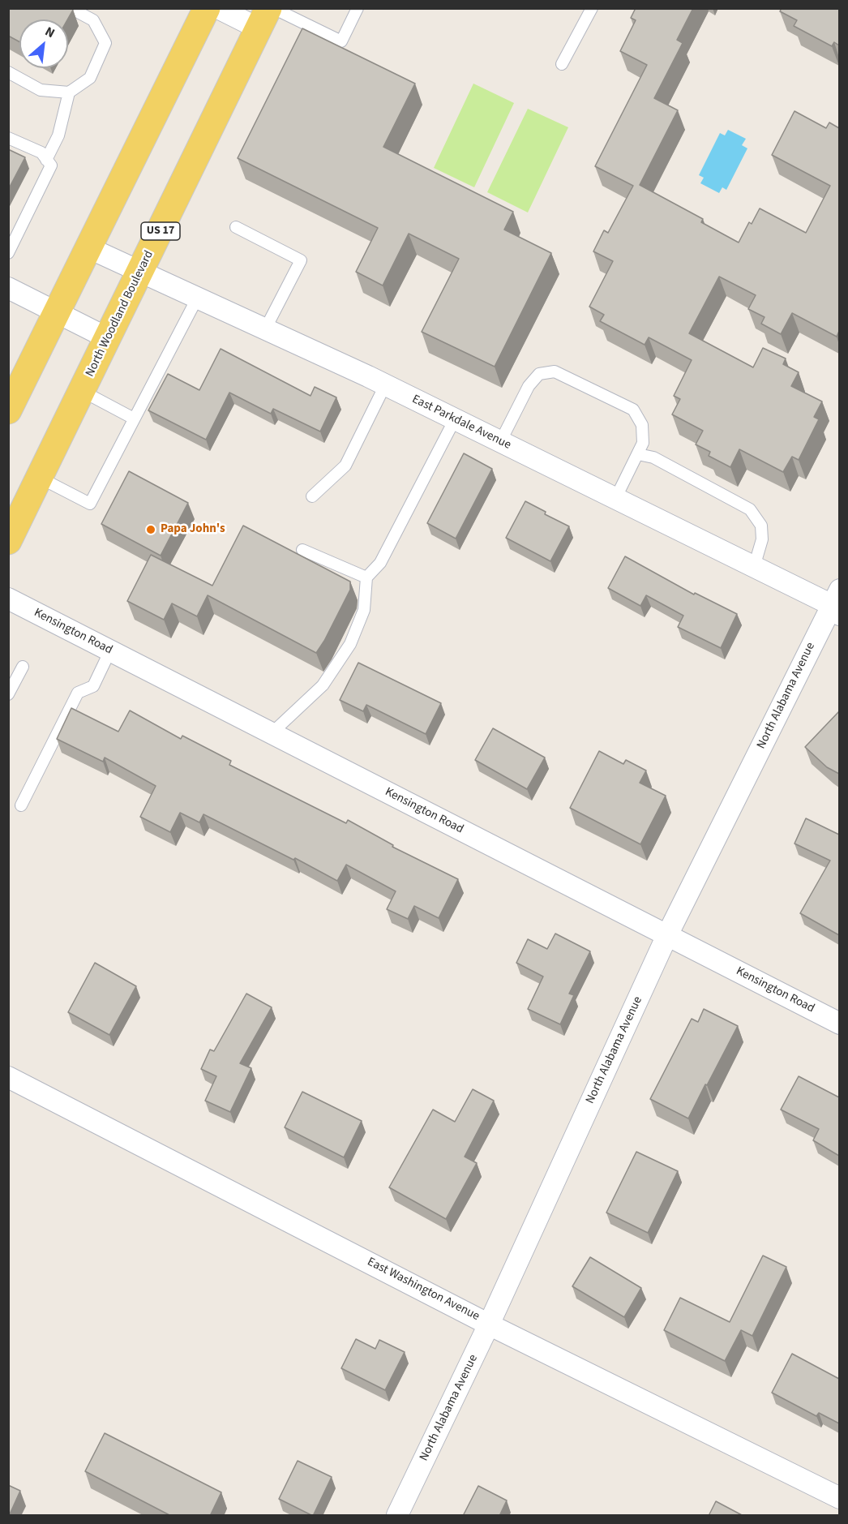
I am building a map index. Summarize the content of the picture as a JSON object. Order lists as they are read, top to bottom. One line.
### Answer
{"streets":{"main road":["US 17","North Woodland Boulevard"],"street":["East Parkdale Avenue","Kensington Road","North Alabama Avenue","East Washington Avenue"]},"crossings":[["North Woodland Boulevard","East Parkdale Avenue"],["East Parkdale Avenue","North Alabama Avenue"],["Kensington Road","North Alabama Avenue"],["North Alabama Avenue","East Washington Avenue"]],"places":["Papa John's"],"north":"top right"}
